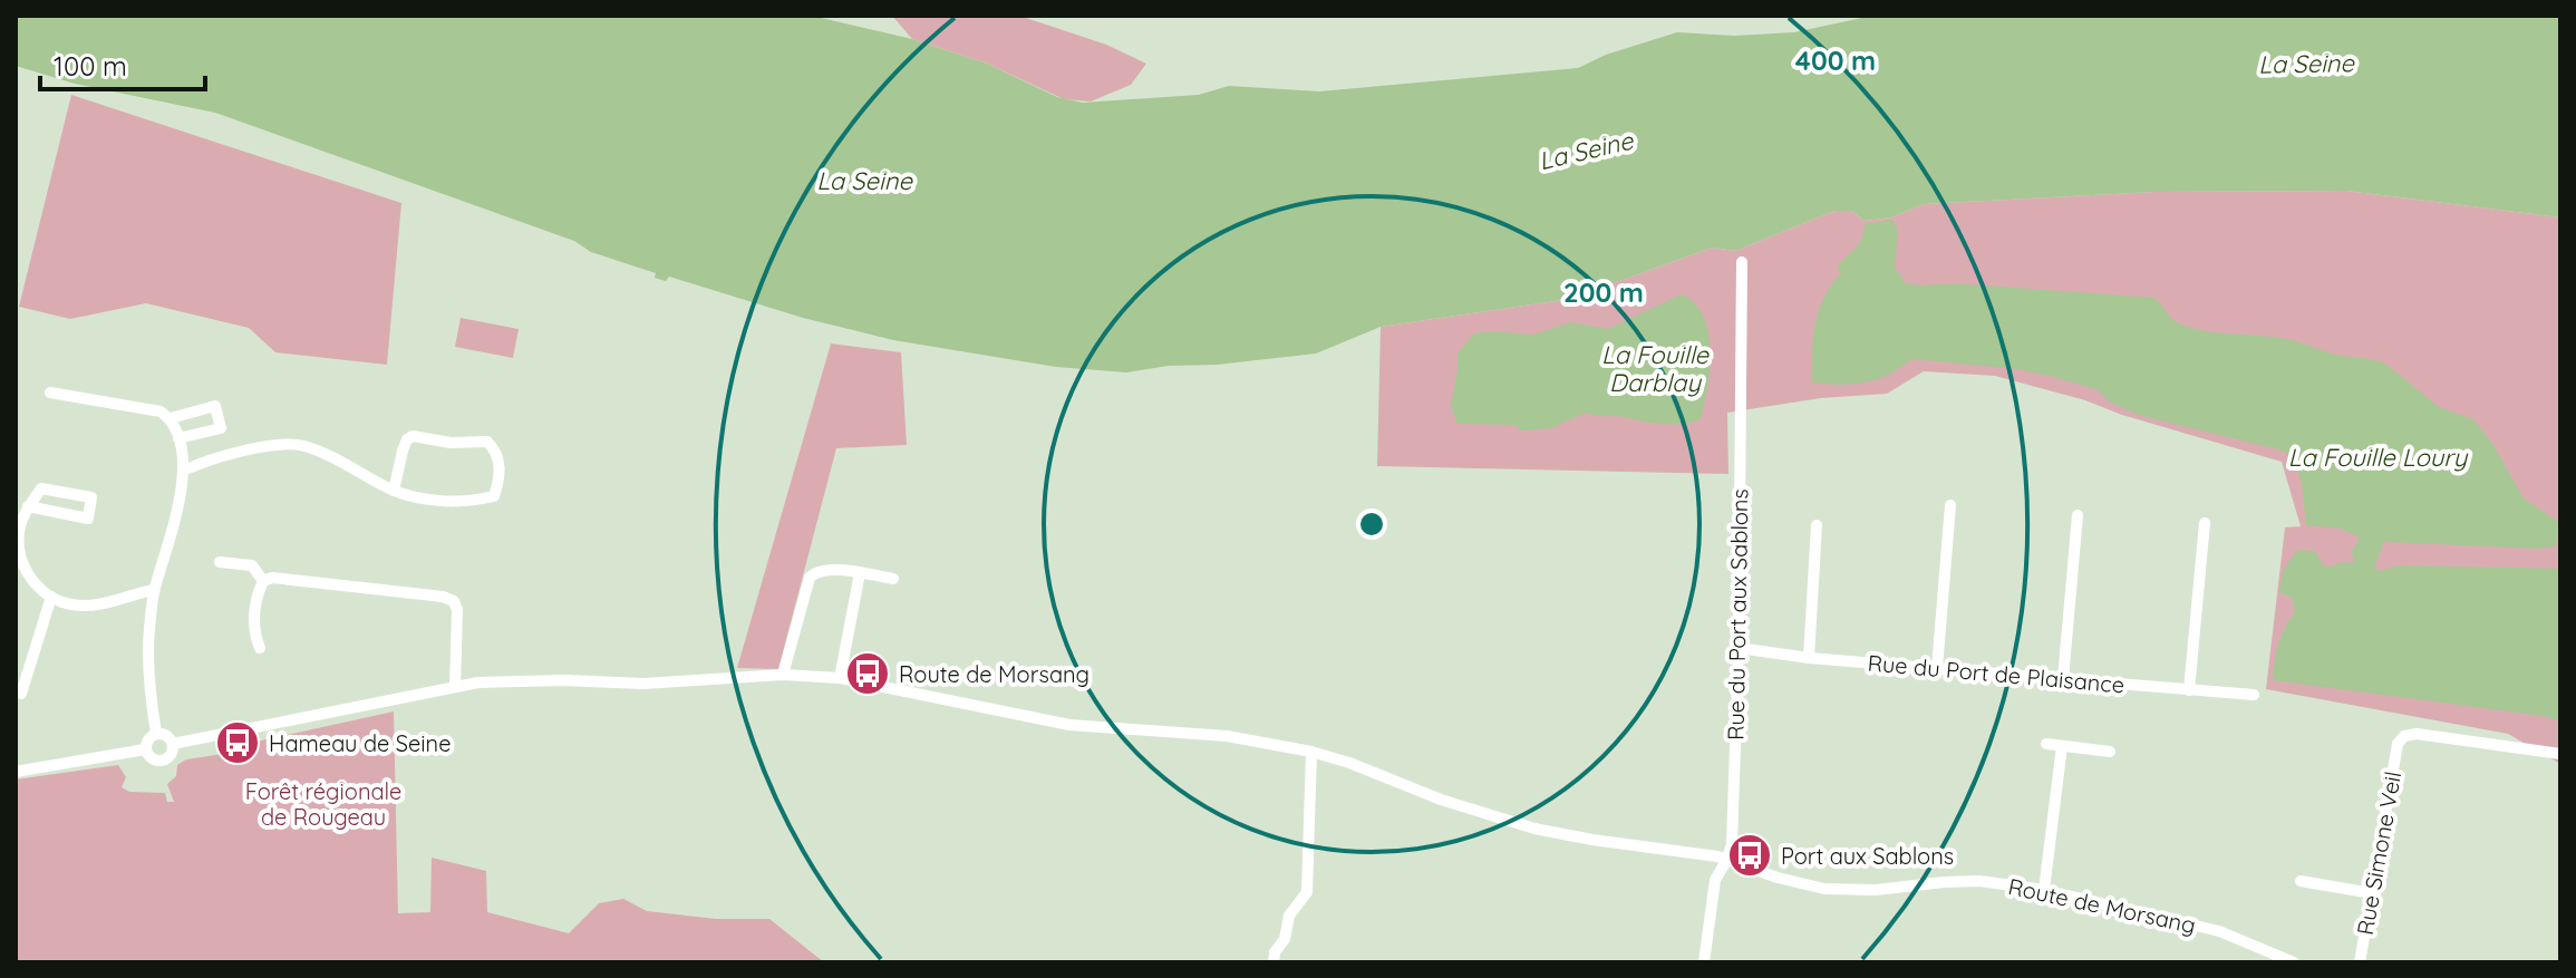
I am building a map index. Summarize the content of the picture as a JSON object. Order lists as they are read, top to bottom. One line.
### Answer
{"streets":{"street":["Rue du Port aux Sablons","Rue du Port de Plaisance","Rue Simone Veil","Route de Morsang"]},"crossings":[["Rue du Port aux Sablons","Rue du Port de Plaisance"],["Rue du Port aux Sablons","Route de Morsang"]],"water":["La Seine","La Fouille Darblay","La Fouille Loury"],"parks":["Forêt régionale de Rougeau"],"places":{"bus stop":["Route de Morsang","Hameau de Seine","Port aux Sablons"]},"scale_bar":"100 m","rings":["400 m","200 m"]}
